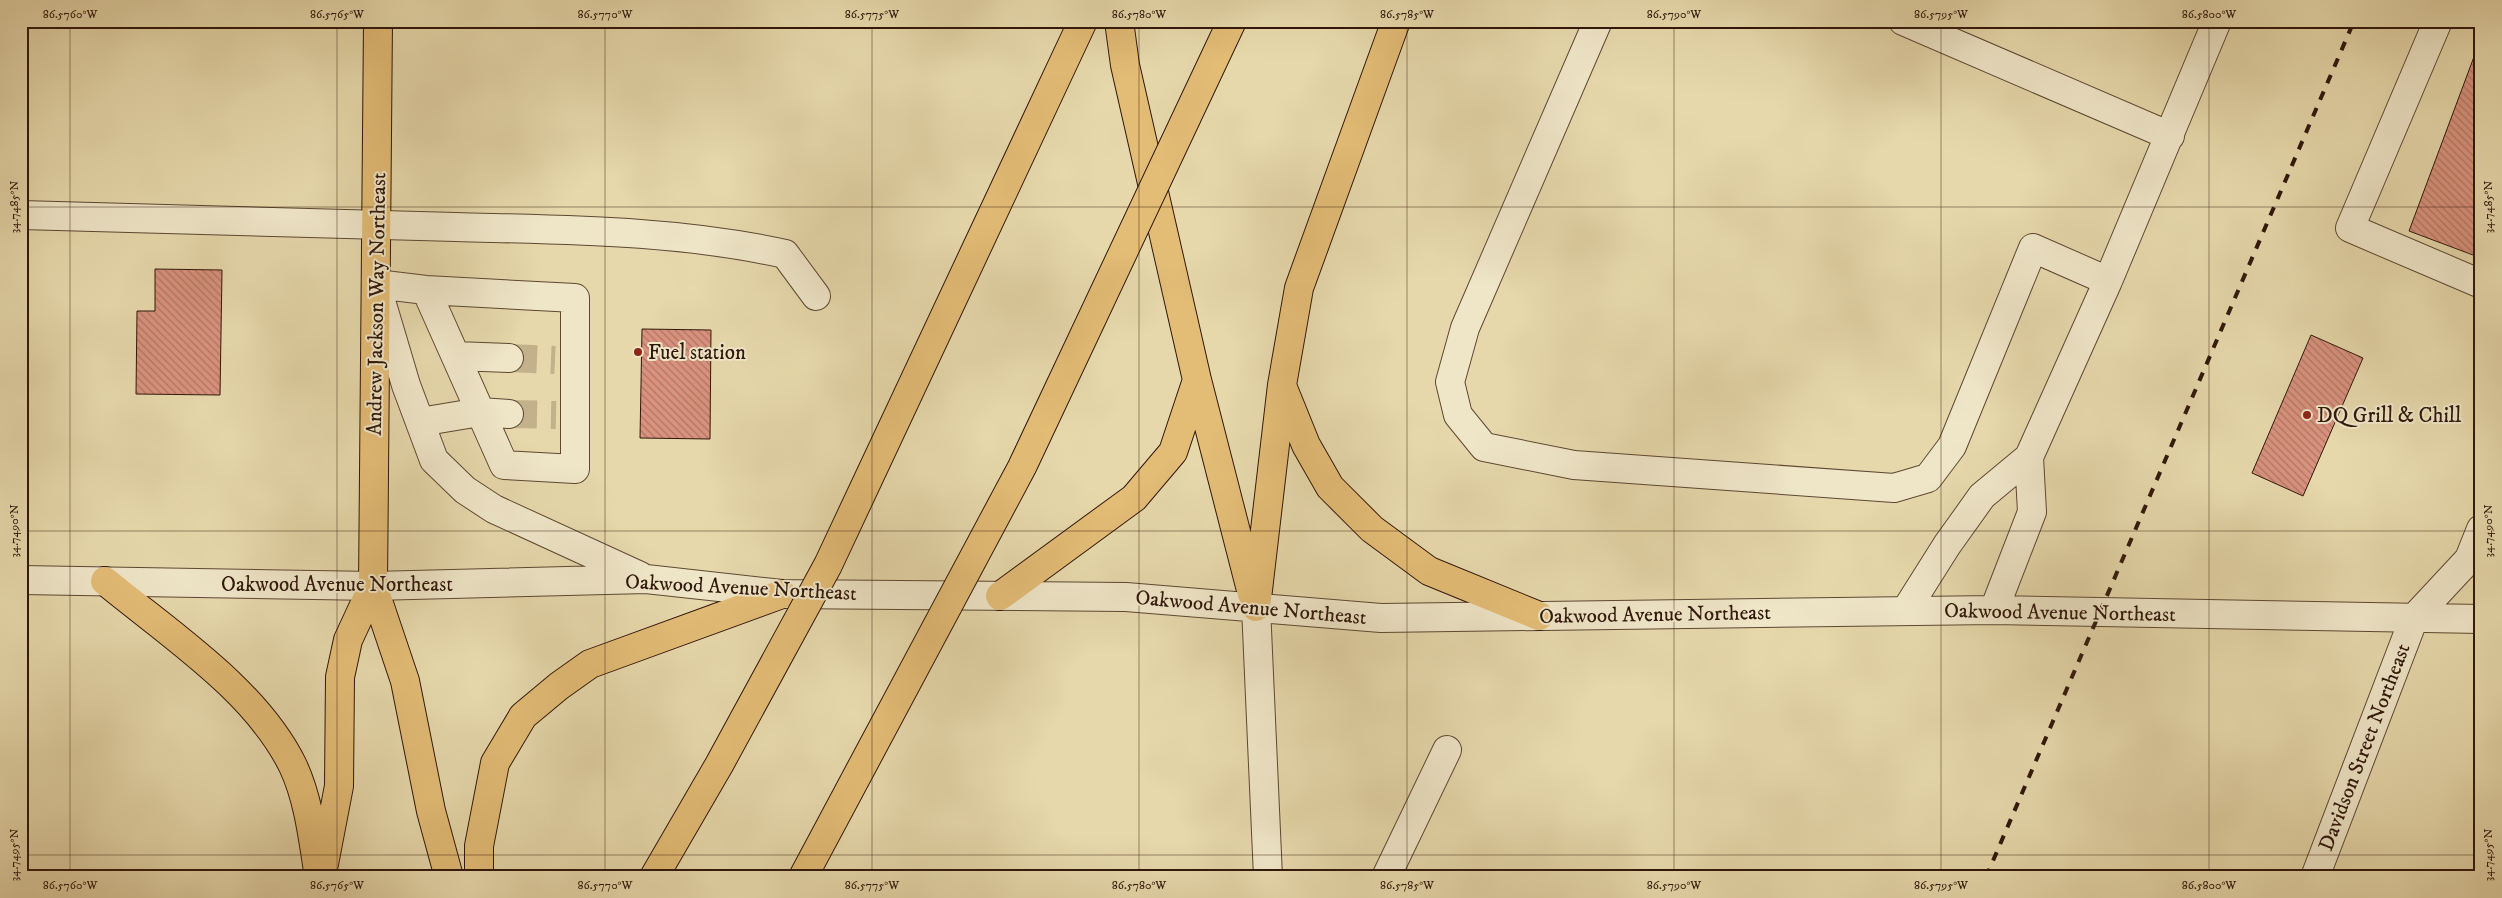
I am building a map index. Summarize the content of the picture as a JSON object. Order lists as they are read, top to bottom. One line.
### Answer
{"streets":{"main road":["Andrew Jackson Way Northeast"],"street":["Oakwood Avenue Northeast","Davidson Street Northeast"]},"crossings":[["Andrew Jackson Way Northeast","Oakwood Avenue Northeast"],["Oakwood Avenue Northeast","Davidson Street Northeast"]],"places":["Fuel station","DQ Grill & Chill"],"coordinates":["86.5760°W","86.5765°W","86.5770°W","86.5775°W","86.5780°W","86.5785°W","86.5790°W","86.5795°W","86.5800°W","34.7485°N","34.7490°N","34.7495°N"]}
